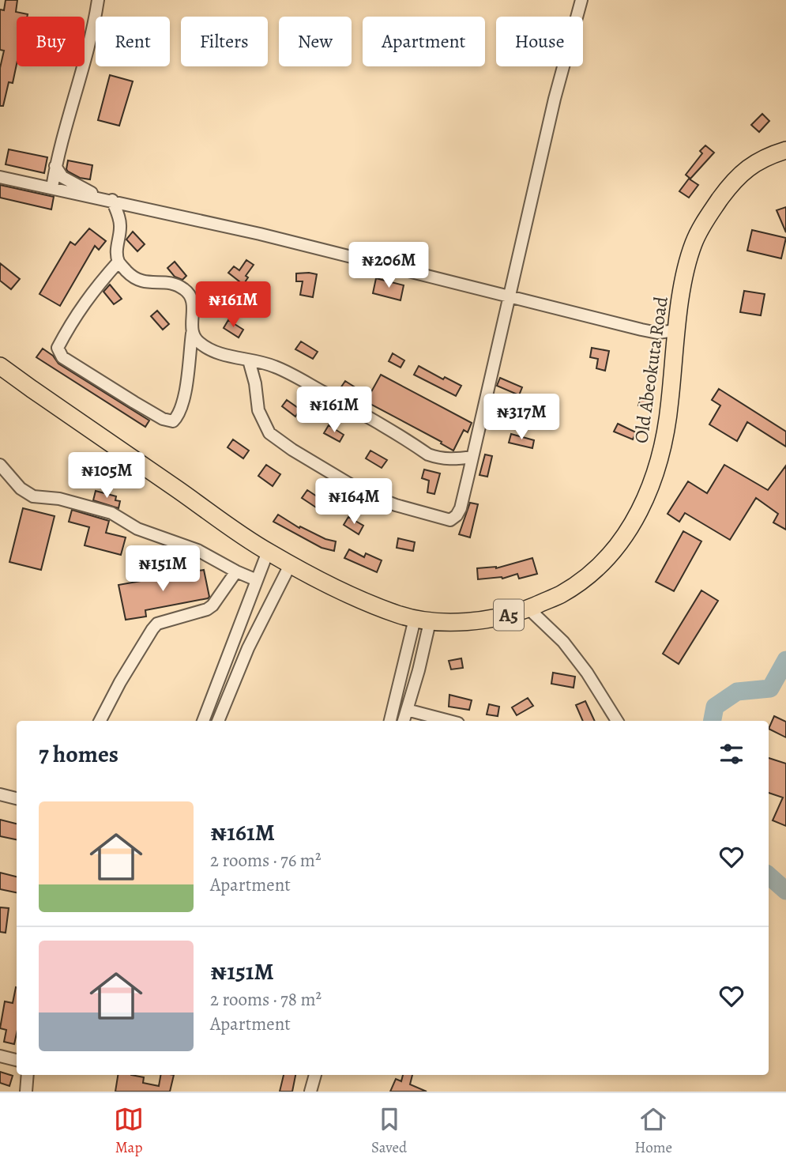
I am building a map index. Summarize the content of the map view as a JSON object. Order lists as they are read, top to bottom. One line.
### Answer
{"streets":{"highway":["Old Abeokuta Road","A5"]},"page":{"chip":["Buy","Rent","Filters","New","Apartment","House"],"price":["₦206M","₦161M","₦161M","₦317M","₦105M","₦164M","₦151M"],"heading":"7 homes","list":[{"name":"₦161M","note":"2 rooms · 76 m² · Apartment"},{"name":"₦151M","note":"2 rooms · 78 m² · Apartment"}],"tabs":["Map","Saved","Home"]}}
